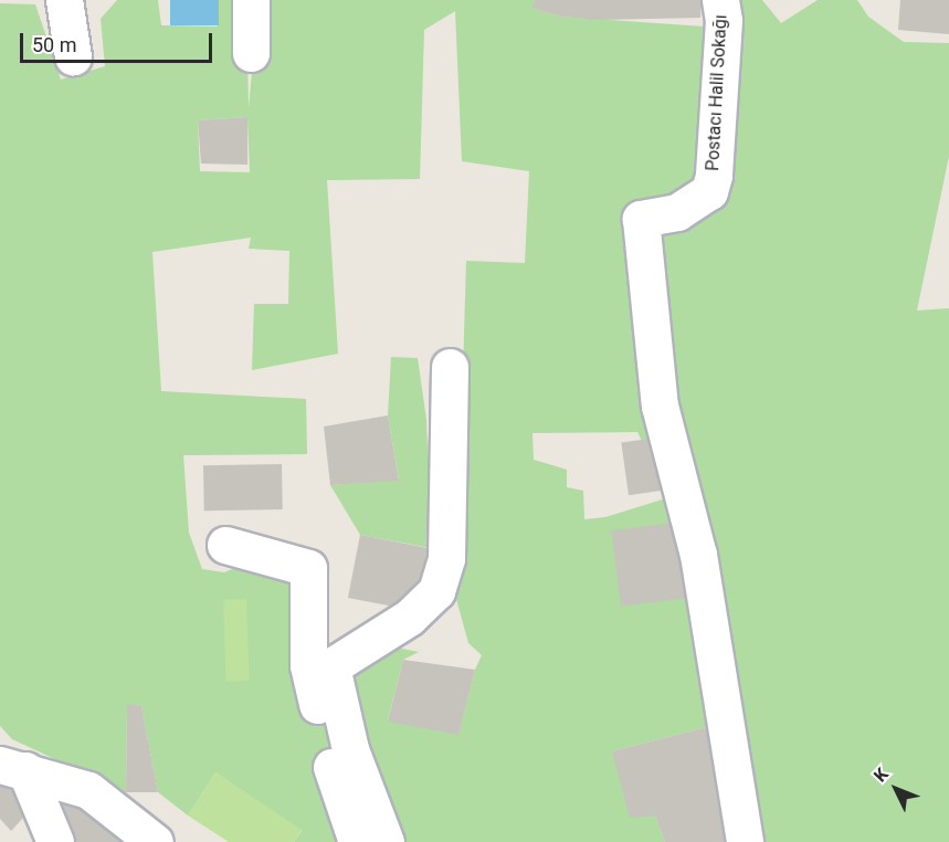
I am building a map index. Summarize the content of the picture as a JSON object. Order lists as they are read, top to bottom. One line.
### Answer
{"streets":{"street":["Postacı Halil Sokağı"]},"scale_bar":"50 m","north":"top left"}
